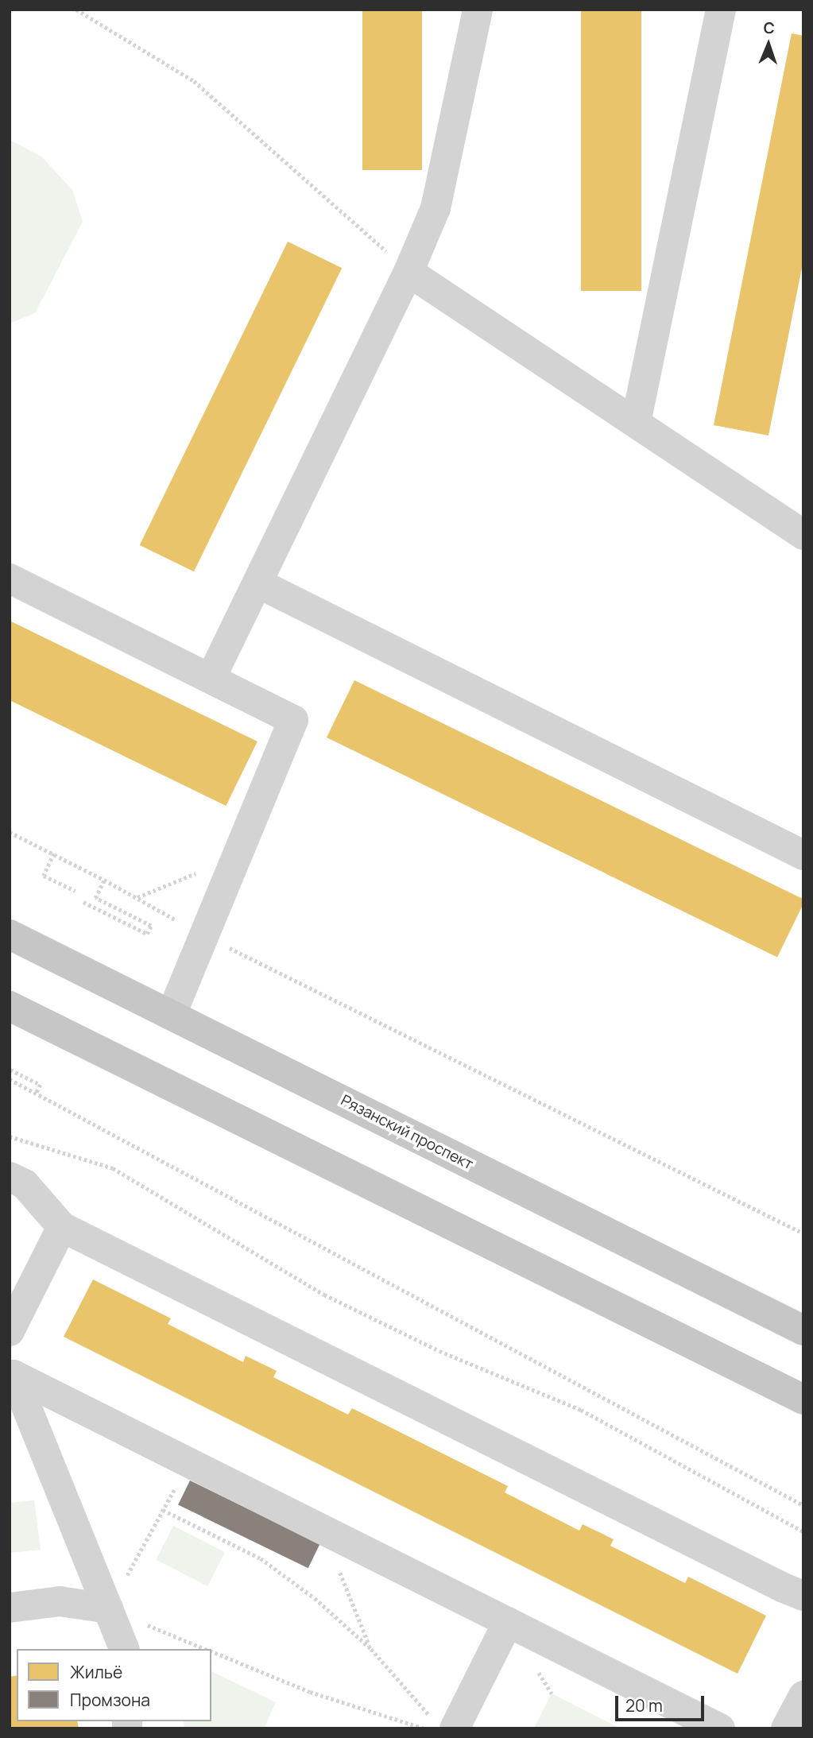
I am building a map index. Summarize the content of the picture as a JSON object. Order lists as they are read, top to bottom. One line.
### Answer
{"streets":{"main road":["Рязанский проспект"]},"legend":["Жильё","Промзона"],"scale_bar":"20 m","north":"top"}
